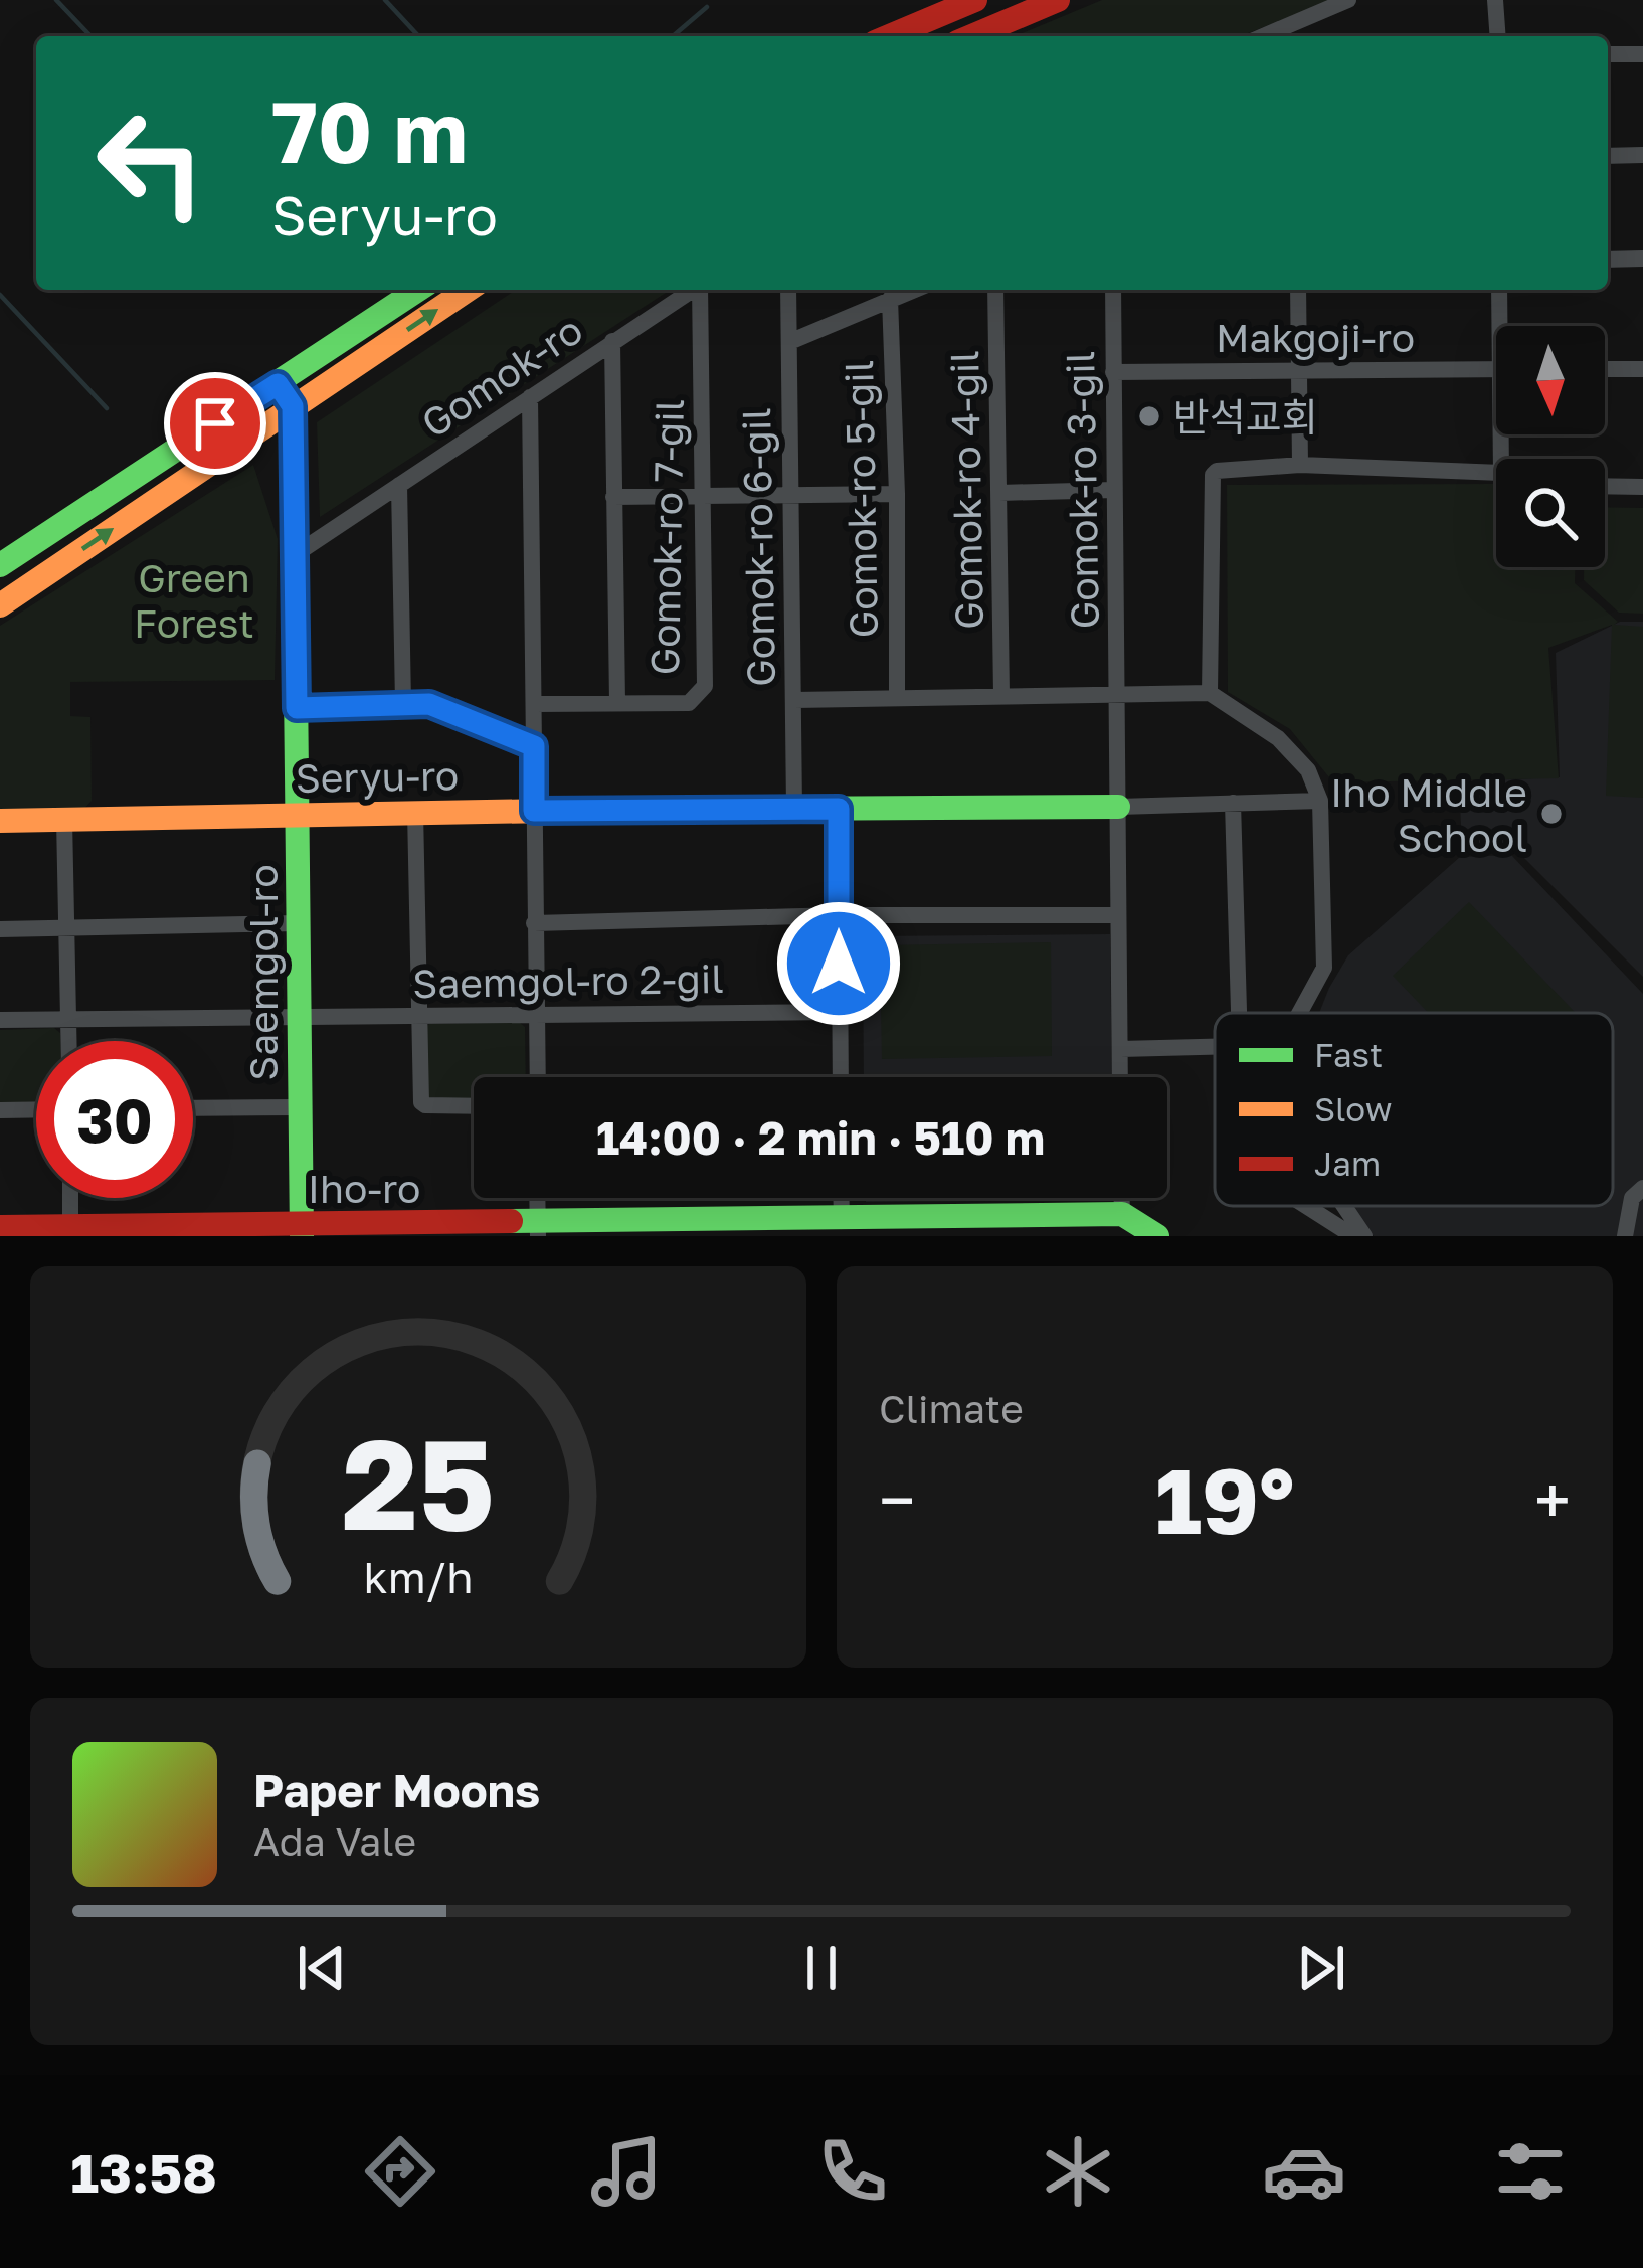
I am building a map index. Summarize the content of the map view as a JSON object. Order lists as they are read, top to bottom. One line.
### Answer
{"streets":{"street":["Makgoji-ro","Gomok-ro","Gomok-ro 4-gil","Gomok-ro 3-gil","Gomok-ro 5-gil","Gomok-ro 7-gil","Gomok-ro 6-gil","Seryu-ro","Saemgol-ro","Saemgol-ro 2-gil","Iho-ro"]},"crossings":[["Makgoji-ro","Gomok-ro 3-gil"],["Gomok-ro","Saemgol-ro"],["Gomok-ro 3-gil","Seryu-ro"],["Gomok-ro 6-gil","Seryu-ro"],["Seryu-ro","Saemgol-ro"],["Saemgol-ro","Saemgol-ro 2-gil"],["Saemgol-ro","Iho-ro"]],"parks":["Green Forest"],"places":["반석교회","Iho Middle School"],"legend":["Fast","Slow","Jam"],"north":"bottom","page":{"turn":["70 m","Seryu-ro"],"limit":"30","trip":"14:00 · 2 min · 510 m","tile":"Climate","heat":["−","19°","+"],"song":["Paper Moons","Ada Vale"],"tabs":"13:58","gauge":["25","km/h"]}}
